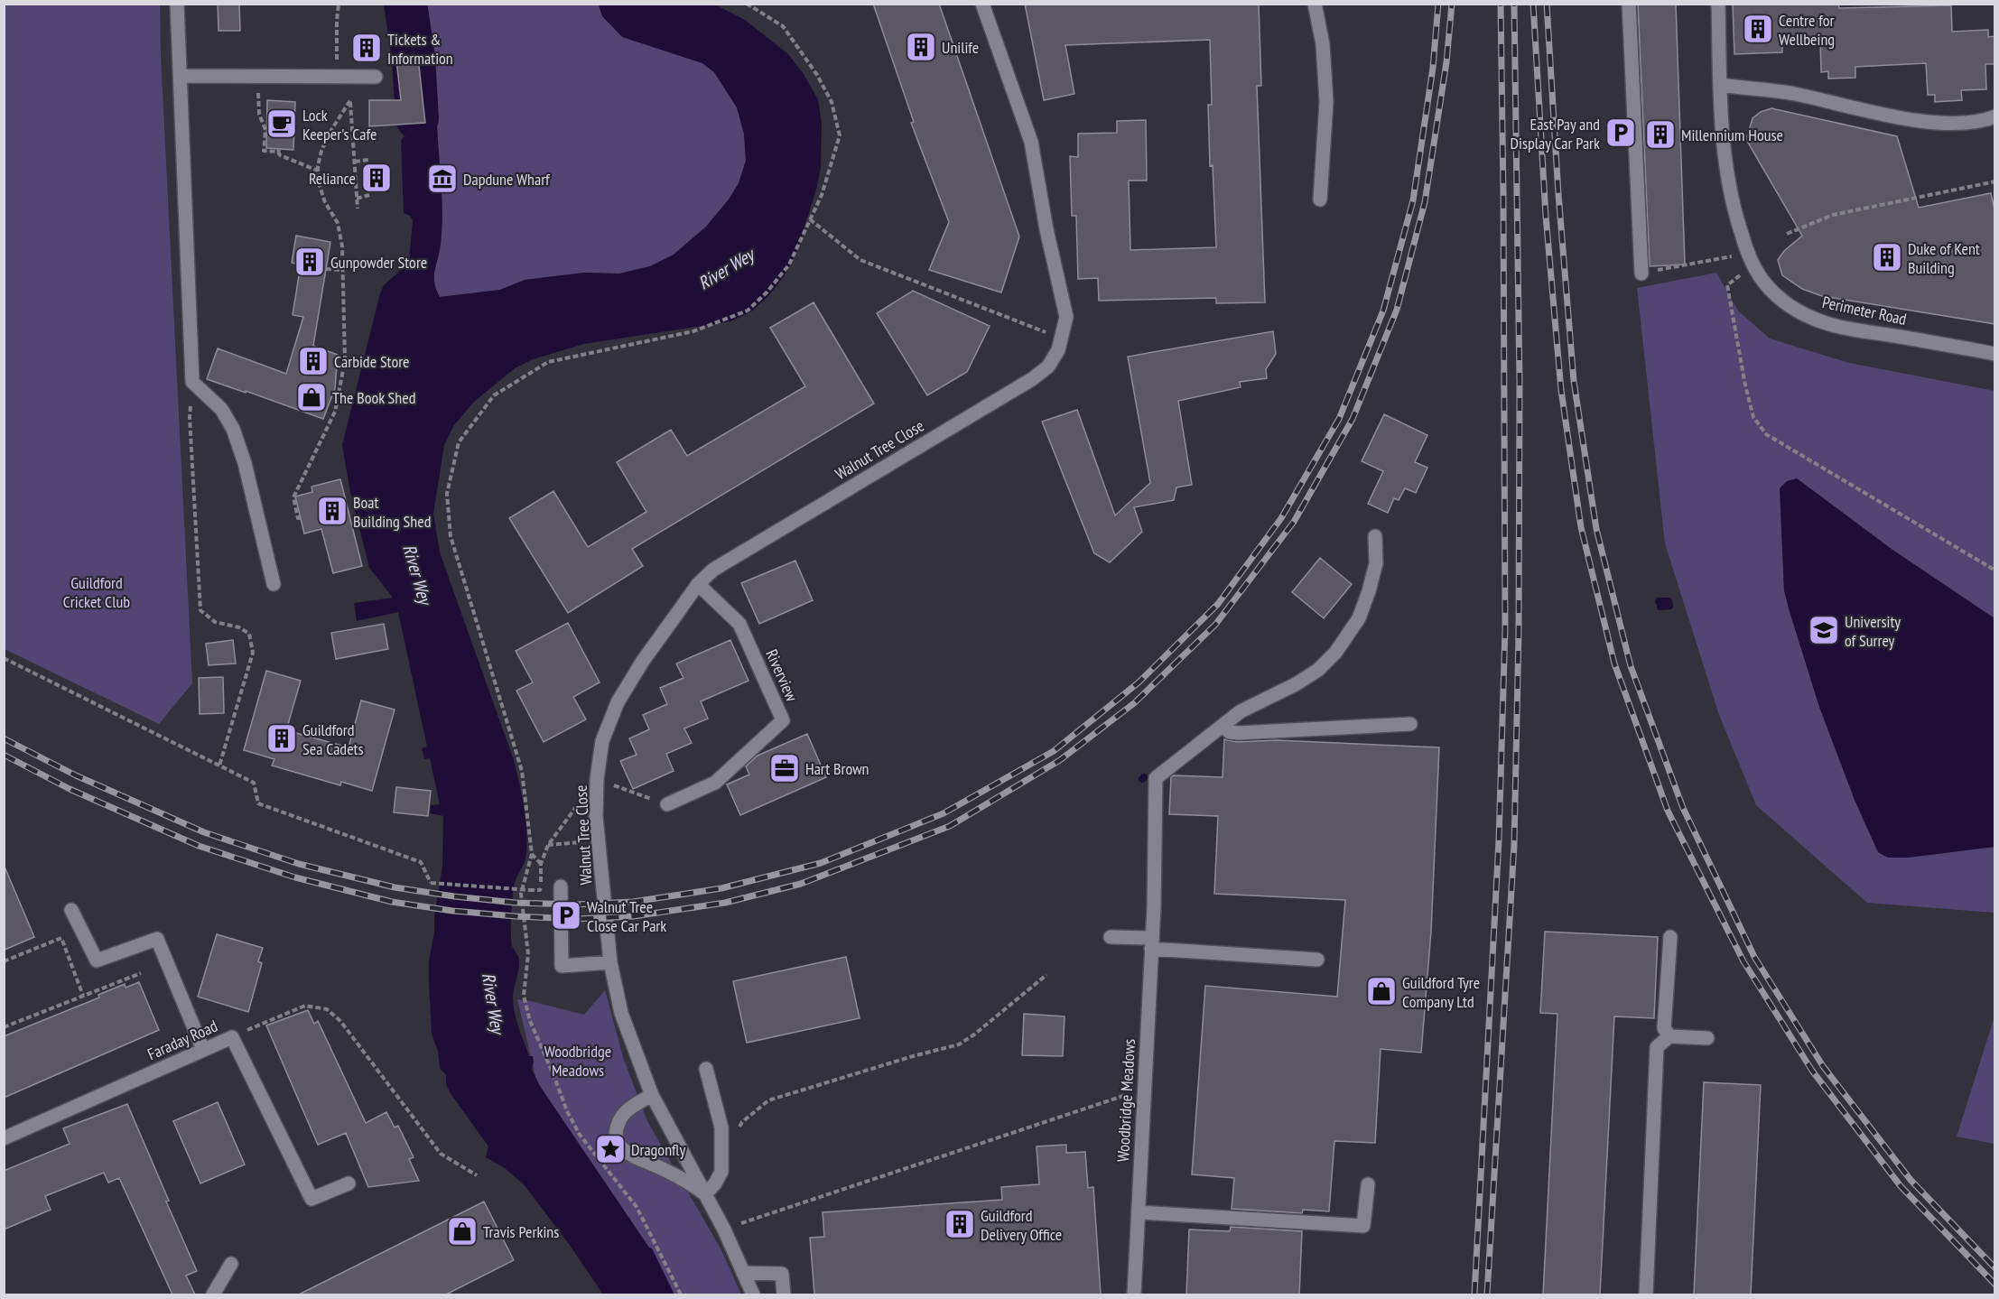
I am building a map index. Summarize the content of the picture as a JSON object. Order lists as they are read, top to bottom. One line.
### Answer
{"streets":{"street":["Perimeter Road","Walnut Tree Close","Riverview","Faraday Road","Woodbridge Meadows"]},"crossings":[["Walnut Tree Close","Riverview"]],"water":["River Wey"],"parks":["Guildford Cricket Club","Woodbridge Meadows"],"places":{"building":["Centre for Wellbeing","Unilife","Tickets & Information","Millennium House","Reliance","Duke of Kent Building","Gunpowder Store","Carbide Store","Boat Building Shed","Guildford Sea Cadets","Guildford Delivery Office"],"cafe":["Lock Keeper's Cafe"],"parking":["East Pay and Display Car Park","Walnut Tree Close Car Park"],"museum":["Dapdune Wharf"],"shop":["The Book Shed","Guildford Tyre Company Ltd","Travis Perkins"],"school or university":["University of Surrey"],"office":["Hart Brown"],"place":["Dragonfly"]}}
